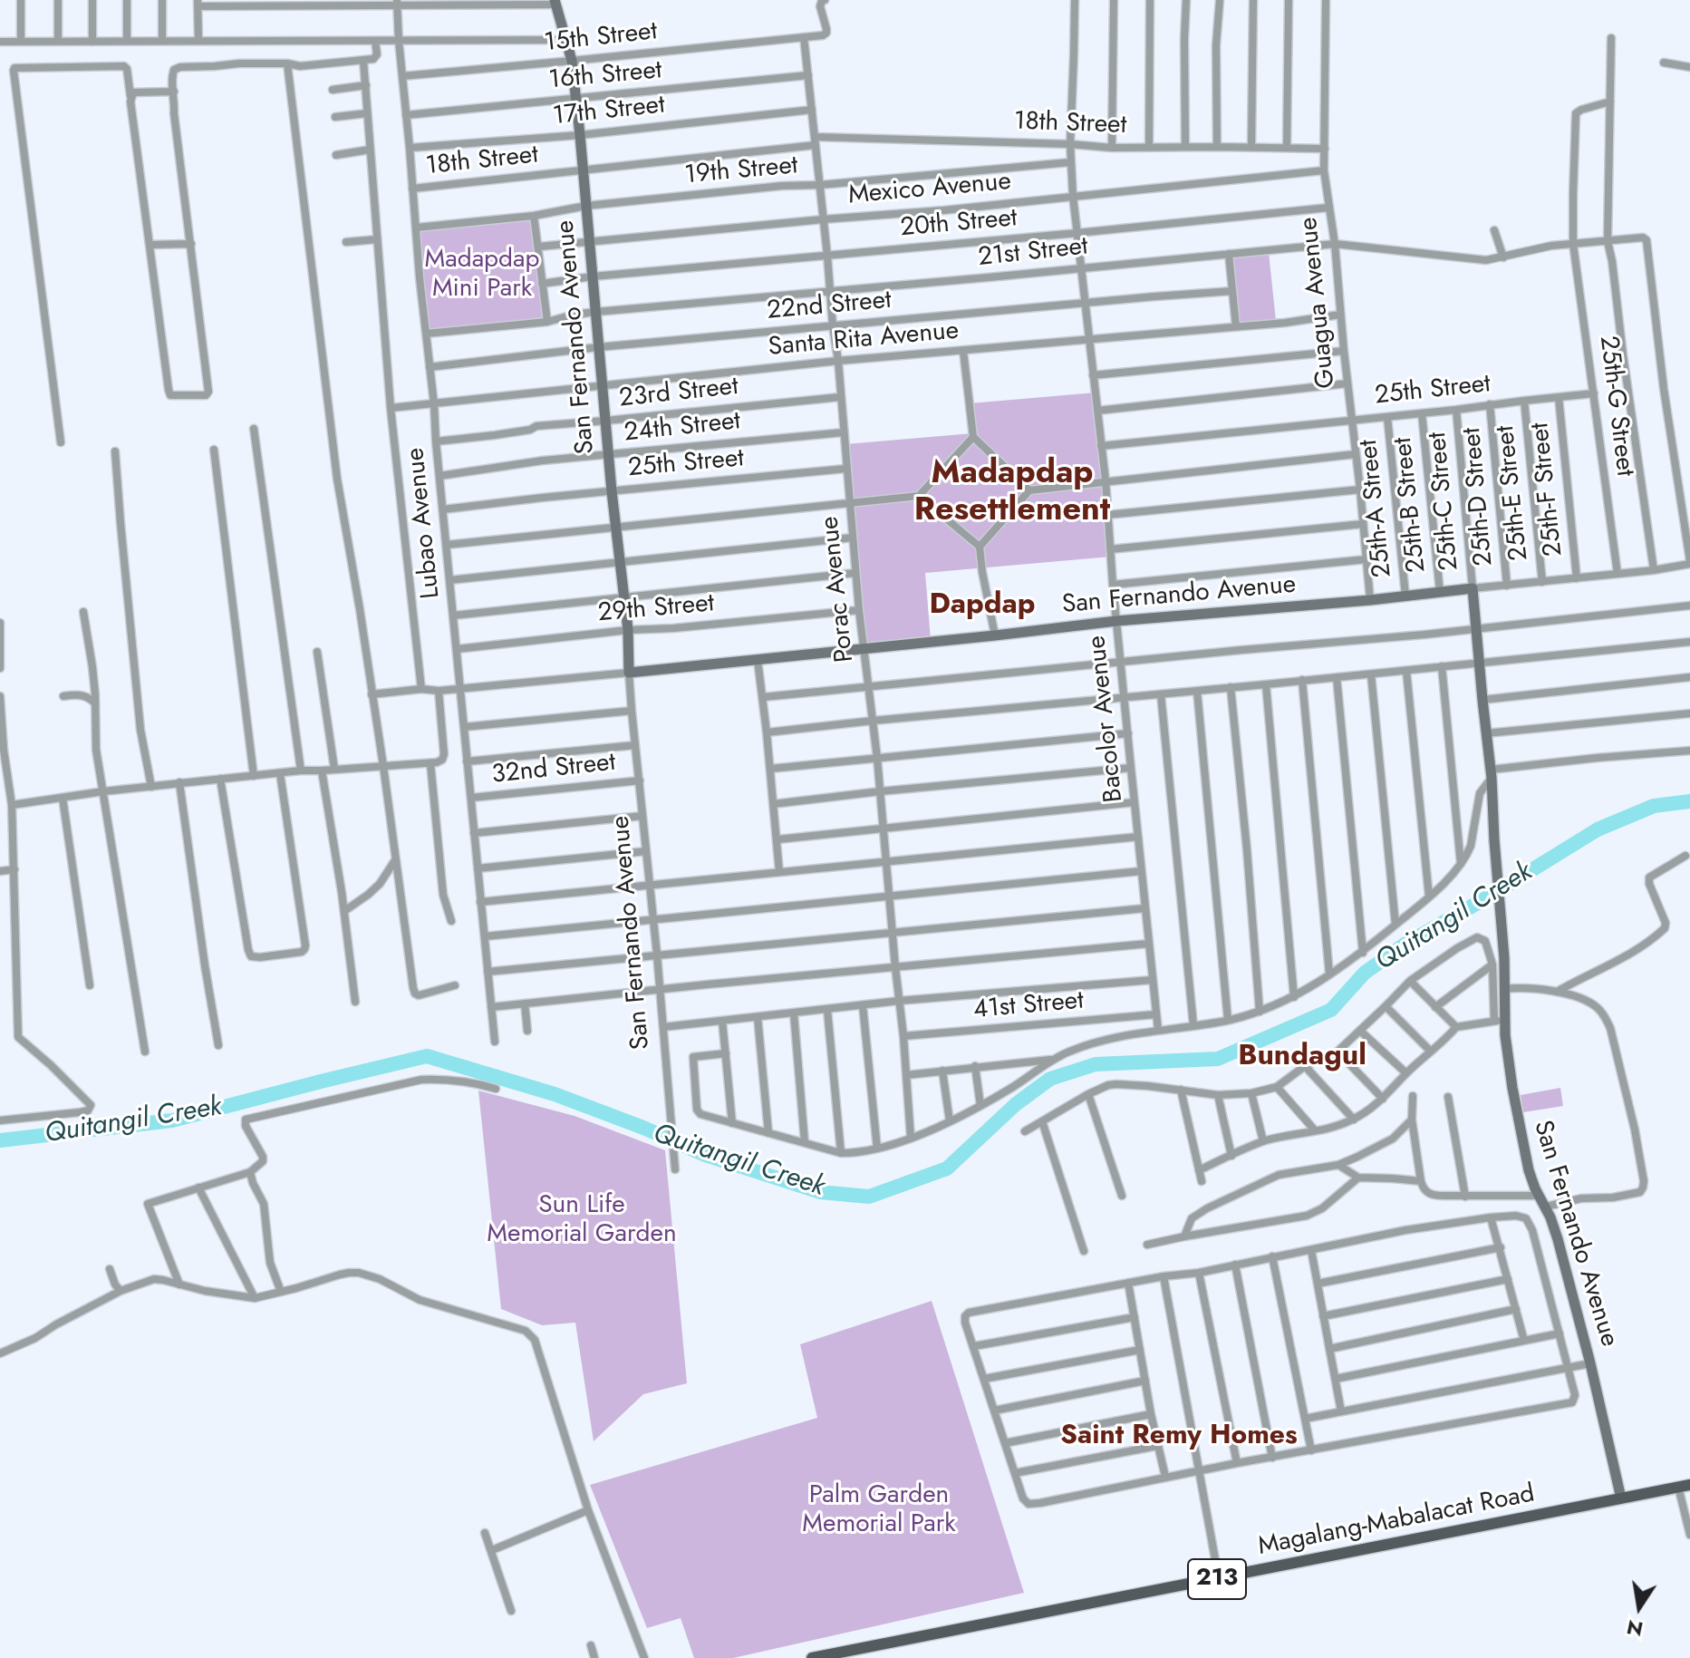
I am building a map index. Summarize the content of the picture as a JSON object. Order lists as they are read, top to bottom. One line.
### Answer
{"streets":{"main road":["San Fernando Avenue","Magalang-Mabalacat Road","213"],"street":["15th Street","16th Street","17th Street","18th Street","19th Street","Mexico Avenue","20th Street","21st Street","Guagua Avenue","22nd Street","Santa Rita Avenue","25th Street","23rd Street","25th-G Street","24th Street","25th-F Street","25th-E Street","25th-D Street","25th-C Street","25th-B Street","25th-A Street","Lubao Avenue","Porac Avenue","29th Street","Bacolor Avenue","32nd Street","41st Street"]},"crossings":[["15th Street","San Fernando Avenue"],["15th Street","Lubao Avenue"],["15th Street","Porac Avenue"],["16th Street","San Fernando Avenue"],["16th Street","Lubao Avenue"],["16th Street","Porac Avenue"],["17th Street","San Fernando Avenue"],["17th Street","Lubao Avenue"],["17th Street","Porac Avenue"],["18th Street","Guagua Avenue"],["18th Street","San Fernando Avenue"],["18th Street","Lubao Avenue"],["18th Street","Porac Avenue"],["18th Street","Bacolor Avenue"],["19th Street","San Fernando Avenue"],["19th Street","Lubao Avenue"],["19th Street","Porac Avenue"],["19th Street","Bacolor Avenue"],["Mexico Avenue","Guagua Avenue"],["Mexico Avenue","San Fernando Avenue"],["Mexico Avenue","Porac Avenue"],["Mexico Avenue","Bacolor Avenue"],["20th Street","Guagua Avenue"],["20th Street","San Fernando Avenue"],["20th Street","Porac Avenue"],["20th Street","Bacolor Avenue"],["21st Street","Guagua Avenue"],["21st Street","San Fernando Avenue"],["21st Street","25th-G Street"],["21st Street","Lubao Avenue"],["21st Street","Porac Avenue"],["21st Street","Bacolor Avenue"],["Guagua Avenue","San Fernando Avenue"],["Guagua Avenue","Santa Rita Avenue"],["Guagua Avenue","25th Street"],["22nd Street","San Fernando Avenue"],["22nd Street","Lubao Avenue"],["22nd Street","Porac Avenue"],["22nd Street","Bacolor Avenue"],["San Fernando Avenue","Santa Rita Avenue"],["San Fernando Avenue","25th Street"],["San Fernando Avenue","23rd Street"],["San Fernando Avenue","25th-G Street"],["San Fernando Avenue","24th Street"],["San Fernando Avenue","25th-F Street"],["San Fernando Avenue","25th-E Street"],["San Fernando Avenue","25th-D Street"],["San Fernando Avenue","25th-C Street"],["San Fernando Avenue","25th-B Street"],["San Fernando Avenue","25th-A Street"],["San Fernando Avenue","Lubao Avenue"],["San Fernando Avenue","Porac Avenue"],["San Fernando Avenue","29th Street"],["San Fernando Avenue","Bacolor Avenue"],["San Fernando Avenue","32nd Street"],["San Fernando Avenue","Magalang-Mabalacat Road"],["Santa Rita Avenue","Lubao Avenue"],["Santa Rita Avenue","Porac Avenue"],["Santa Rita Avenue","Bacolor Avenue"],["25th Street","25th-G Street"],["25th Street","25th-F Street"],["25th Street","25th-E Street"],["25th Street","25th-D Street"],["25th Street","25th-C Street"],["25th Street","25th-B Street"],["25th Street","25th-A Street"],["25th Street","Lubao Avenue"],["25th Street","Porac Avenue"],["25th Street","Bacolor Avenue"],["23rd Street","Lubao Avenue"],["23rd Street","Porac Avenue"],["24th Street","Lubao Avenue"],["24th Street","Porac Avenue"],["Lubao Avenue","29th Street"],["Lubao Avenue","32nd Street"],["Porac Avenue","29th Street"],["Porac Avenue","41st Street"],["Bacolor Avenue","41st Street"]],"districts":["Madapdap Resettlement","Dapdap","Bundagul","Saint Remy Homes"],"water":["Quitangil Creek"],"parks":["Madapdap Mini Park","Sun Life Memorial Garden","Palm Garden Memorial Park"],"north":"bottom"}
